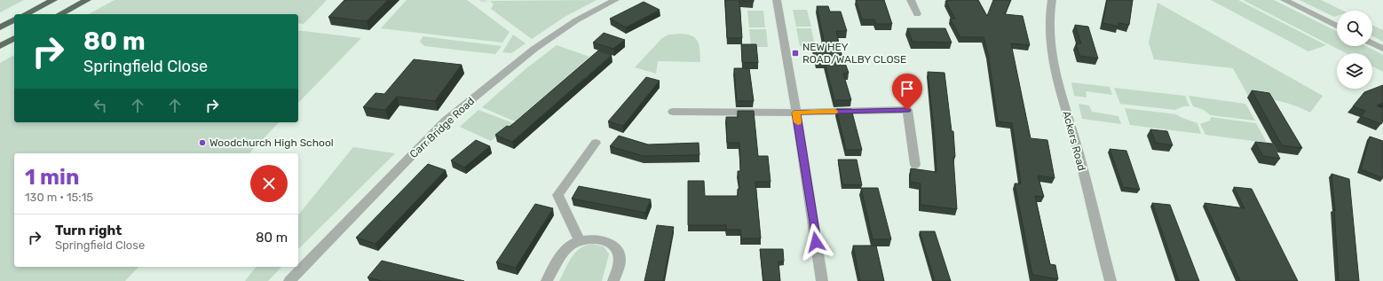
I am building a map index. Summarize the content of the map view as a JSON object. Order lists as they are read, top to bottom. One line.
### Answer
{"streets":{"street":["Carr Bridge Road","Ackers Road"]},"places":{"transit":["NEW HEY ROAD/WALBY CLOSE"],"other":["Woodchurch High School"]},"page":{"turn":["80 m","Springfield Close"],"heading":["1 min","130 m · 15:15"],"list":[{"name":"Turn right","note":"Springfield Close","value":"80 m"}]}}
